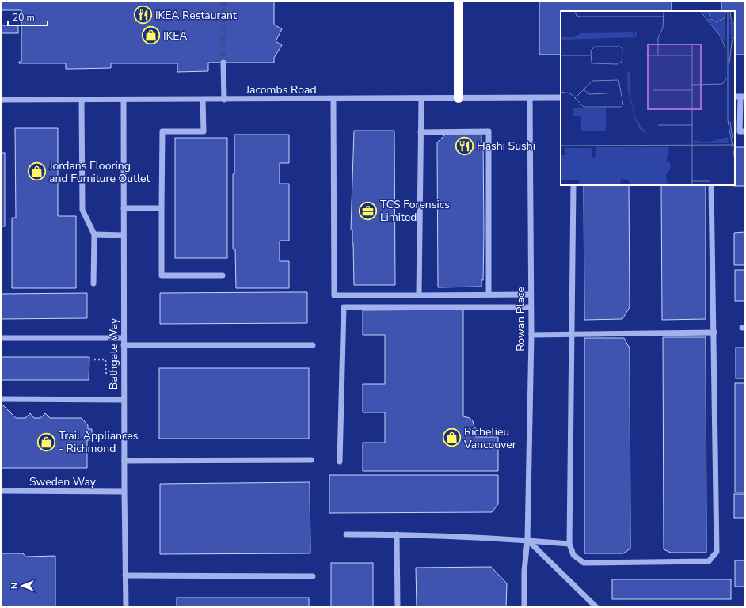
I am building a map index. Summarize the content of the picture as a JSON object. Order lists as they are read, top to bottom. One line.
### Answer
{"streets":{"street":["Jacombs Road","Rowan Place","Bathgate Way","Sweden Way"]},"crossings":[["Jacombs Road","Rowan Place"],["Jacombs Road","Bathgate Way"],["Bathgate Way","Sweden Way"]],"places":{"restaurant":["IKEA Restaurant","Hashi Sushi"],"shop":["IKEA","Jordans Flooring and Furniture Outlet","Richelieu Vancouver","Trail Appliances - Richmond"],"office":["TCS Forensics Limited"]},"scale_bar":"20 m","north":"left"}
